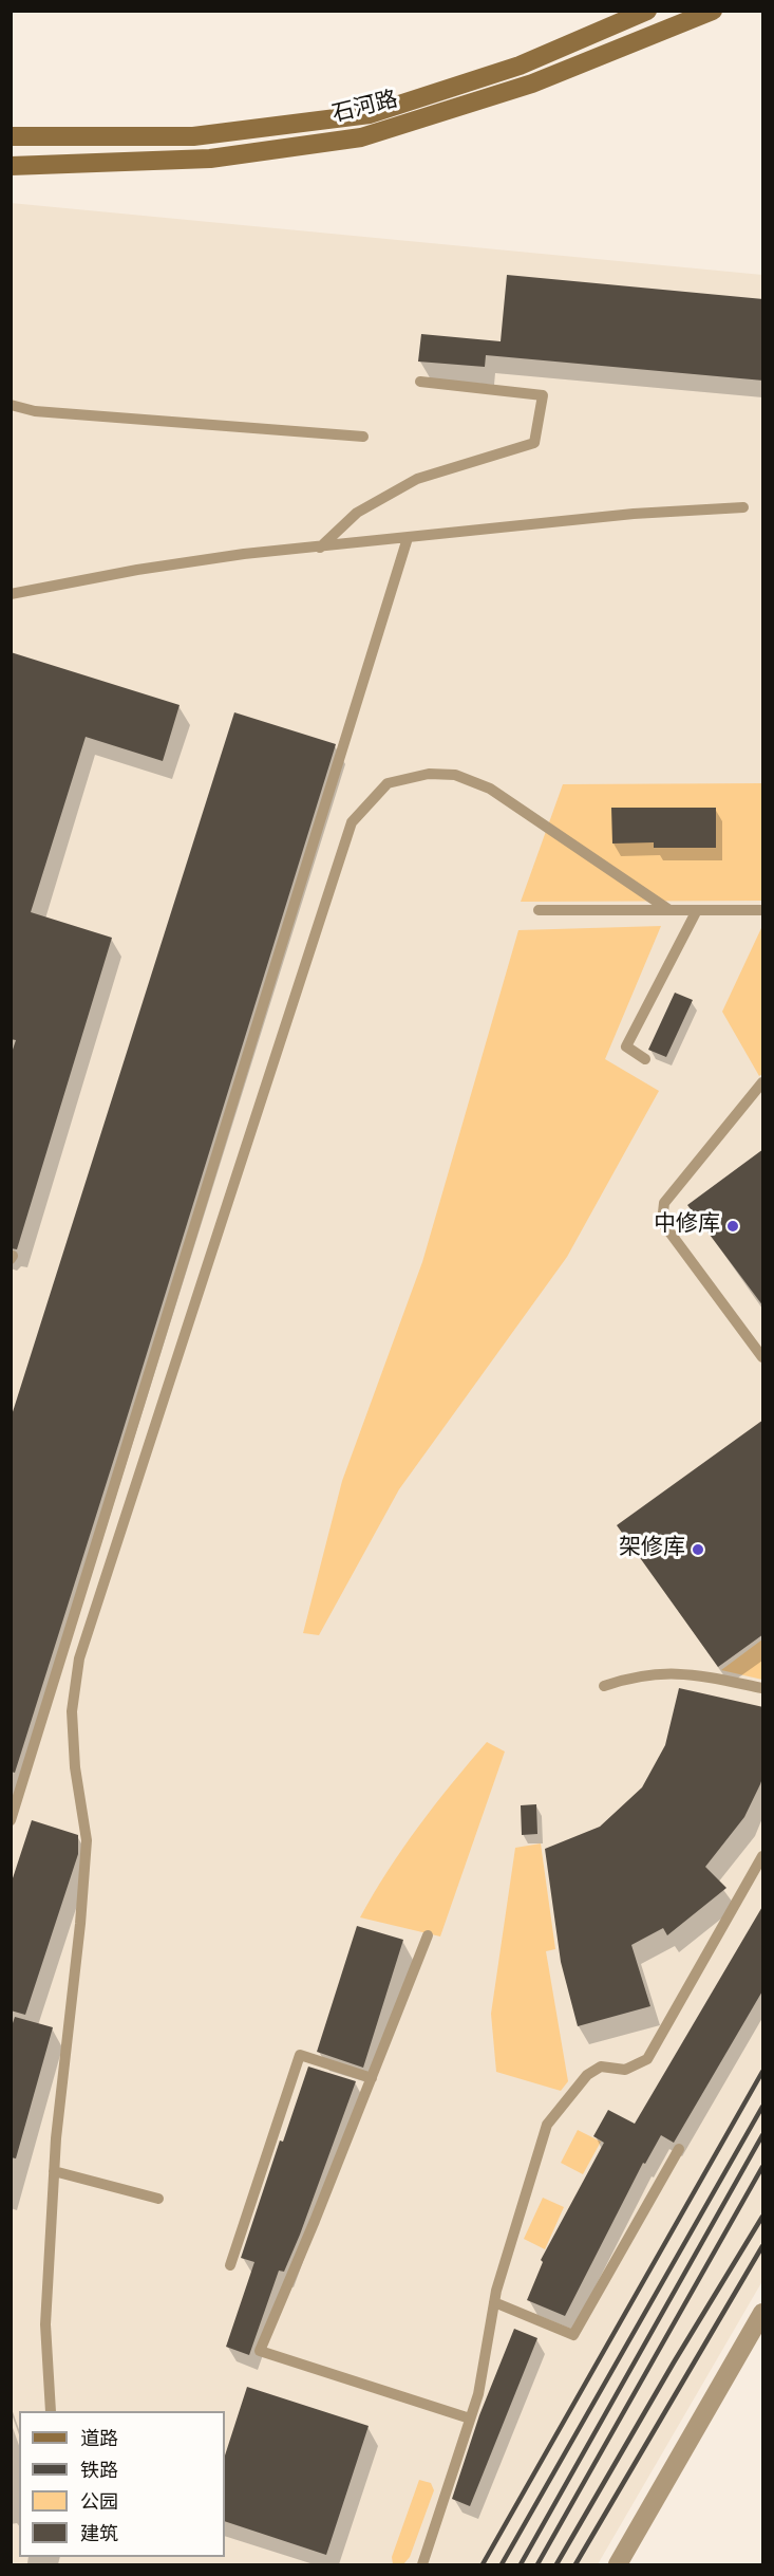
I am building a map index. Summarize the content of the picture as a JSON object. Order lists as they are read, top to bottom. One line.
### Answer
{"streets":{"main road":["石河路"]},"places":["中修库","架修库"],"legend":["道路","铁路","公园","建筑"]}
